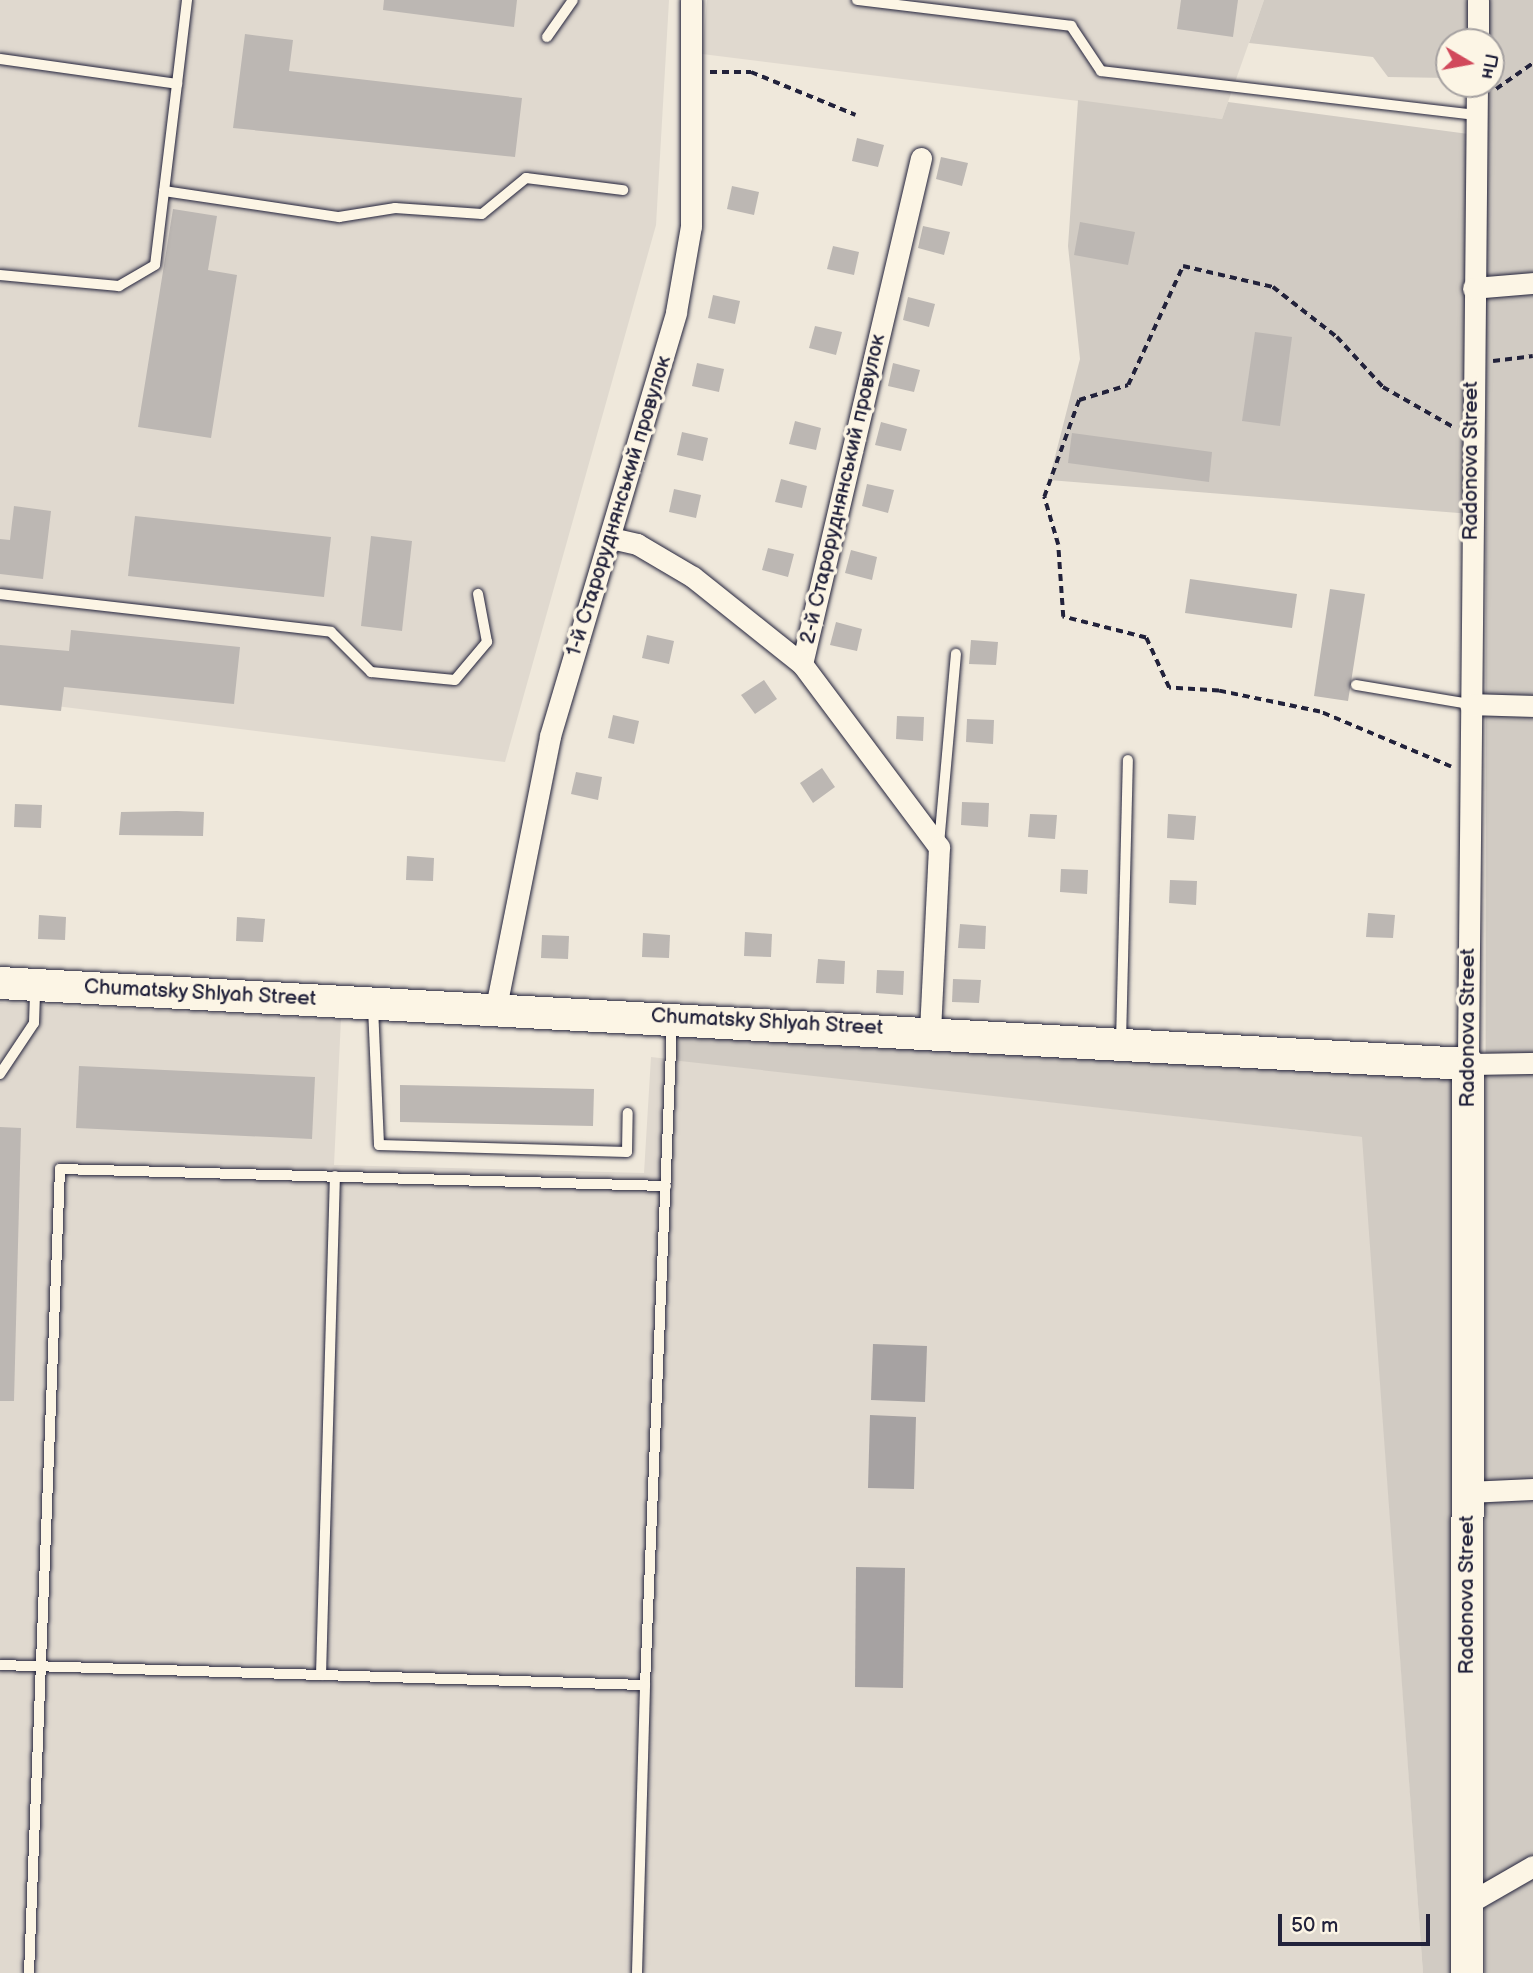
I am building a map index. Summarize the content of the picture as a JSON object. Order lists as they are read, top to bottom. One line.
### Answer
{"streets":{"street":["Radonova Street","2-й Староруднянський провулок","1-й Староруднянський провулок","Chumatsky Shlyah Street"]},"crossings":[["Radonova Street","Chumatsky Shlyah Street"],["1-й Староруднянський провулок","Chumatsky Shlyah Street"]],"scale_bar":"50 m","north":"right"}
